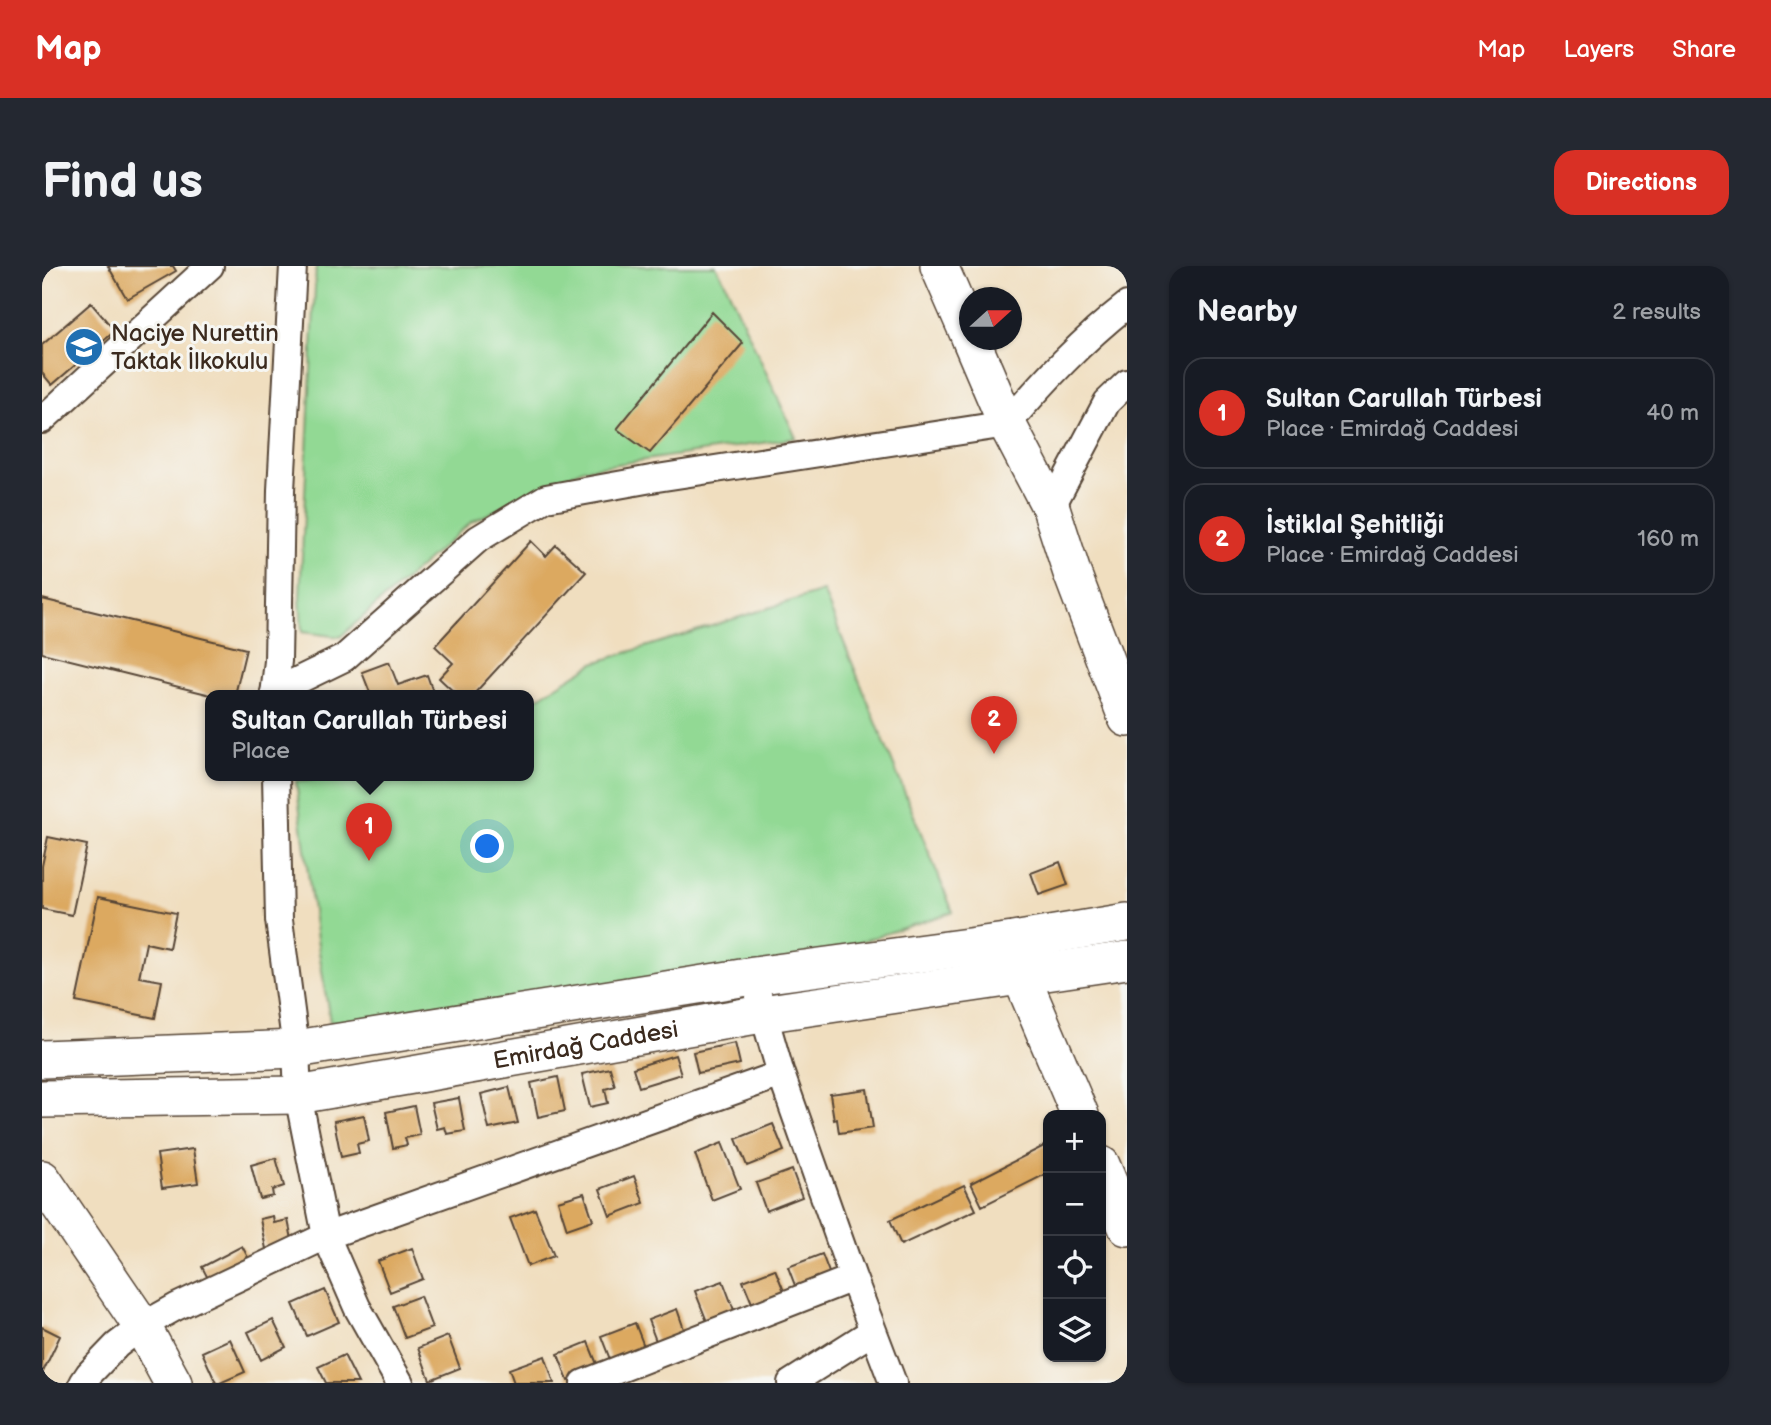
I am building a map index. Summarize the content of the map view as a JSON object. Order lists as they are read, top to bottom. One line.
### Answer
{"streets":{"main road":["Emirdağ Caddesi"]},"places":{"school or university":["Naciye Nurettin Taktak İlkokulu"]},"north":"right","page":{"header":"Map","nav":["Map","Layers","Share"],"buttons":"Directions","title":"Find us","heading":["Nearby","2 results"],"list":[{"mark":"1","name":"Sultan Carullah Türbesi","note":"Place · Emirdağ Caddesi","value":"40 m"},{"mark":"2","name":"İstiklal Şehitliği","note":"Place · Emirdağ Caddesi","value":"160 m"}],"popup":["Sultan Carullah Türbesi","Place"],"pins":["2","1"],"map_buttons":["+","−"]}}
